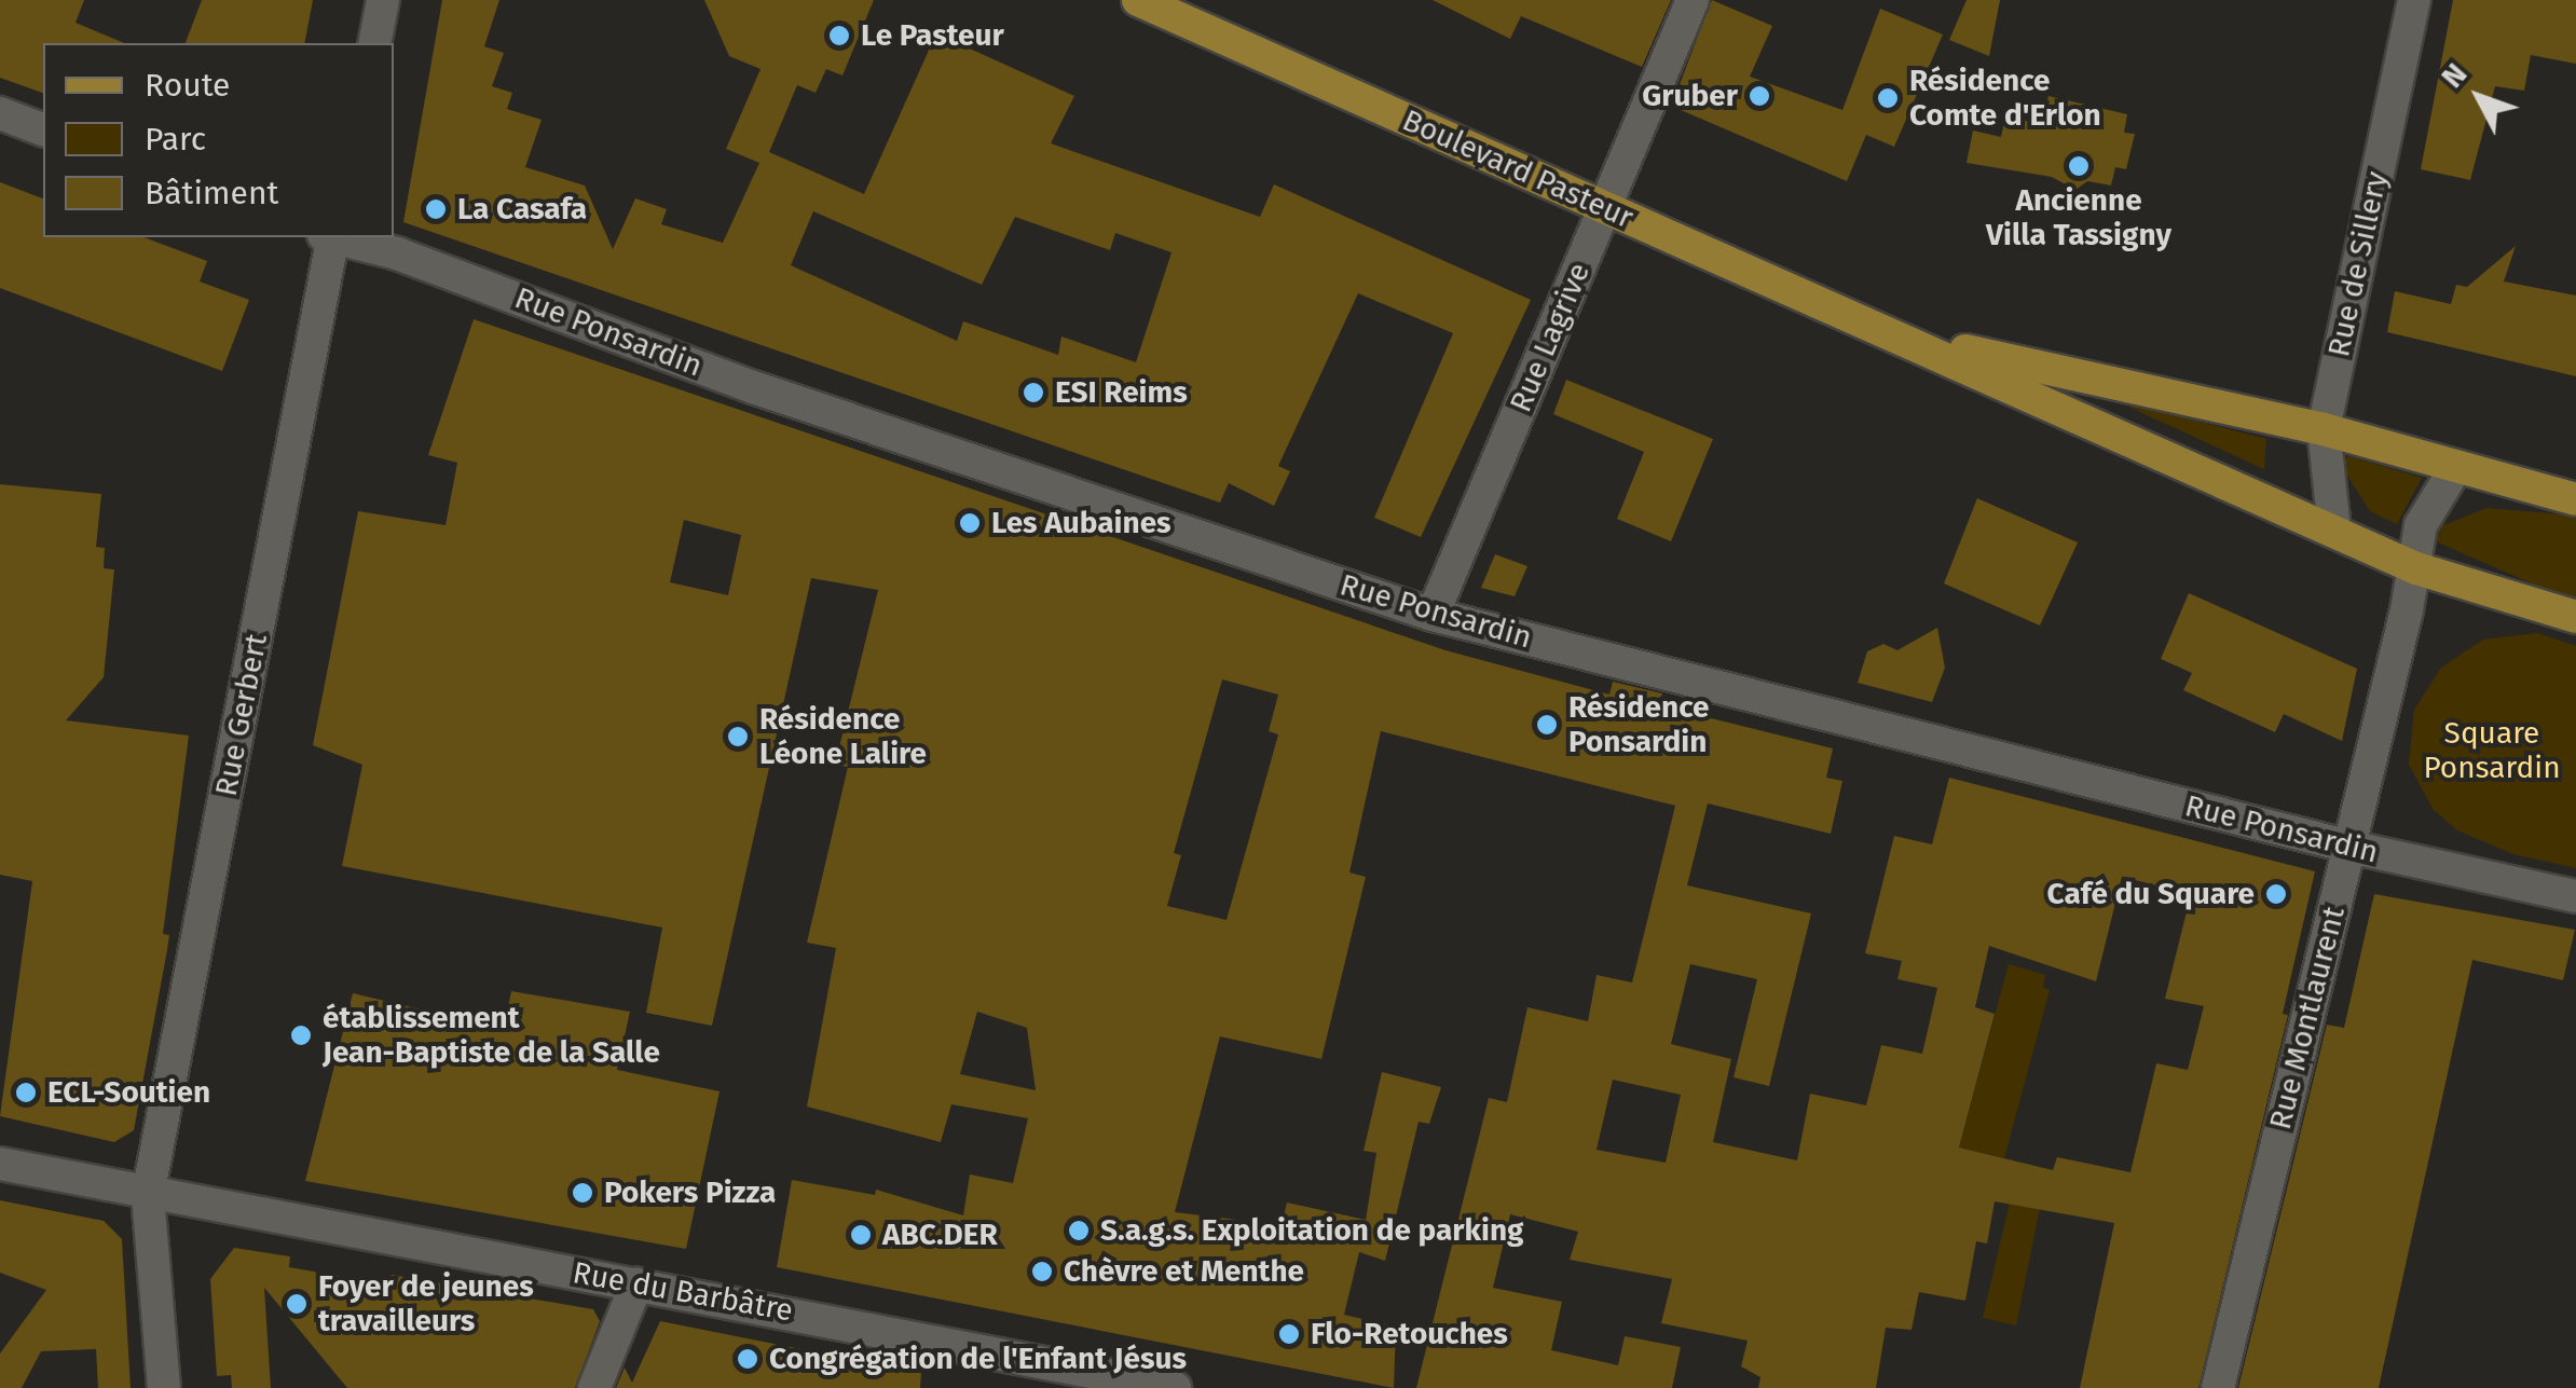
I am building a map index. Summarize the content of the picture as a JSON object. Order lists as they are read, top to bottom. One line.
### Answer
{"streets":{"main road":["Boulevard Pasteur"],"street":["Rue de Sillery","Rue Ponsardin","Rue Lagrive","Rue Gerbert","Rue Montlaurent","Rue du Barbâtre"]},"crossings":[["Boulevard Pasteur","Rue de Sillery"],["Boulevard Pasteur","Rue Lagrive"],["Boulevard Pasteur","Rue Montlaurent"],["Rue Ponsardin","Rue Lagrive"],["Rue Ponsardin","Rue Montlaurent"],["Rue Gerbert","Rue du Barbâtre"]],"parks":["Square Ponsardin"],"places":["Le Pasteur","Gruber","Résidence Comte d'Erlon","Ancienne Villa Tassigny","La Casafa","ESI Reims","Les Aubaines","Résidence Ponsardin","Résidence Léone Lalire","Café du Square","établissement Jean-Baptiste de la Salle","ECL-Soutien","Pokers Pizza","S.a.g.s. Exploitation de parking","ABC.DER","Chèvre et Menthe","Foyer de jeunes travailleurs","Flo-Retouches","Congrégation de l'Enfant Jésus"],"legend":["Route","Parc","Bâtiment"],"north":"top left"}
